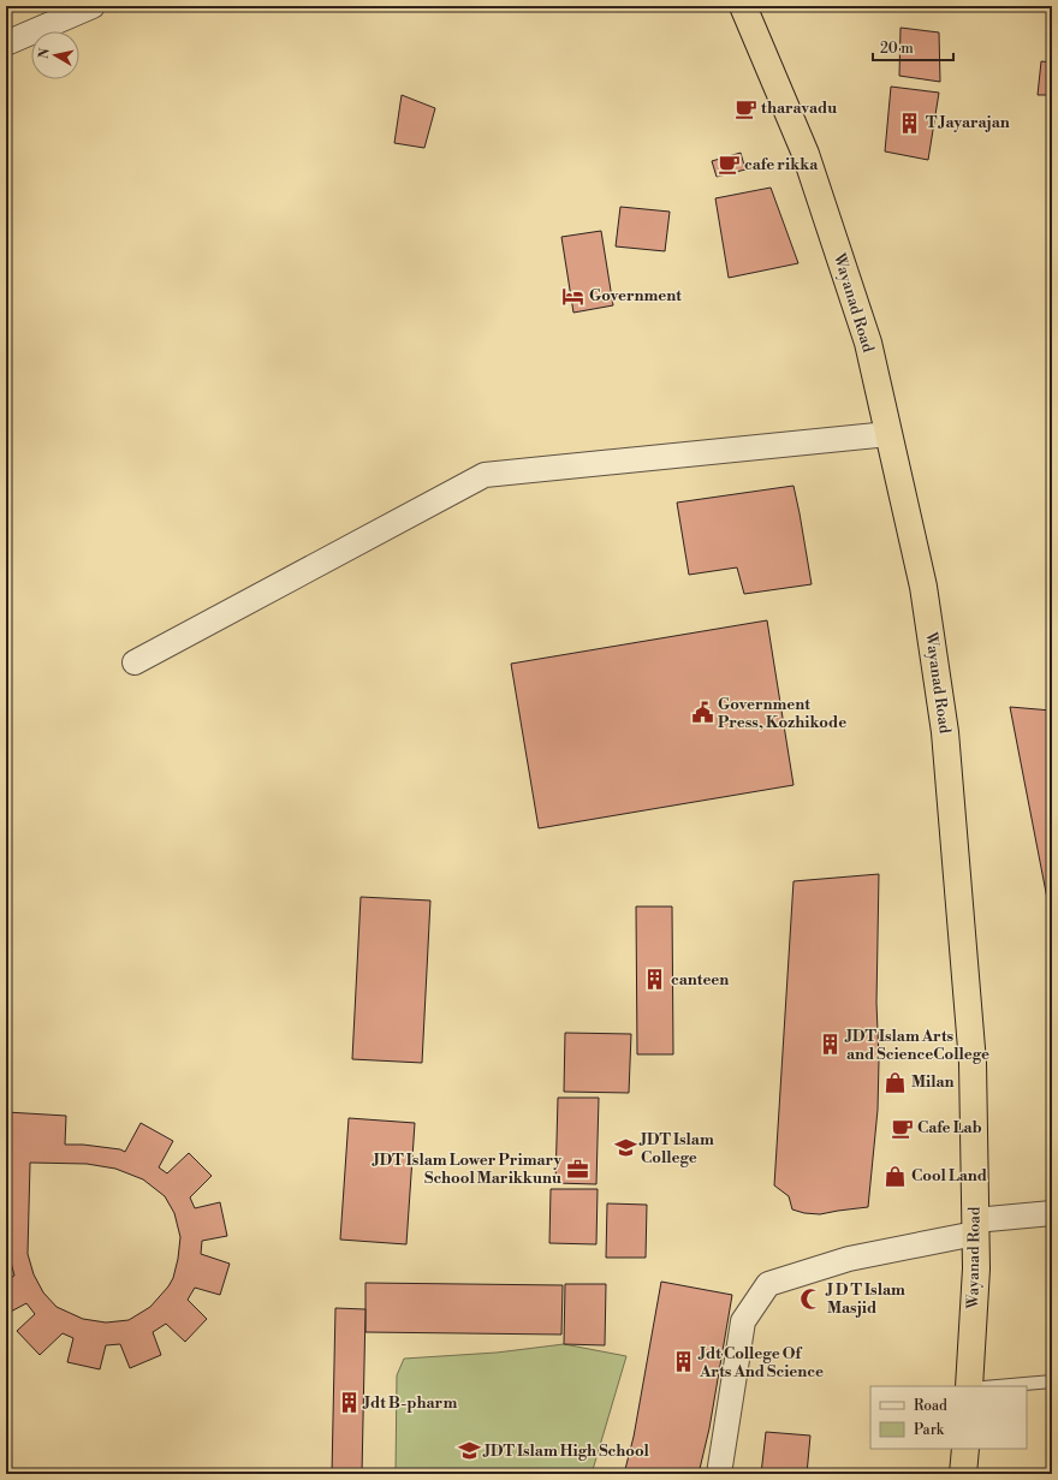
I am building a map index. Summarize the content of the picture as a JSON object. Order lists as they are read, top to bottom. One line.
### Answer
{"streets":{"highway":["Wayanad Road"]},"places":{"cafe":["tharavadu","cafe rikka","Cafe Lab"],"building":["T Jayarajan","canteen","JDT Islam Arts and ScienceCollege","Jdt College Of Arts And Science","Jdt B-pharm"],"hotel":["Government"],"public building":["Government Press, Kozhikode"],"shop":["Milan","Cool Land"],"school or university":["JDT Islam College","JDT Islam High School"],"office":["JDT Islam Lower Primary School Marikkunu"],"mosque":["J D T Islam Masjid"]},"legend":["Road","Park"],"scale_bar":"20 m","north":"left"}
